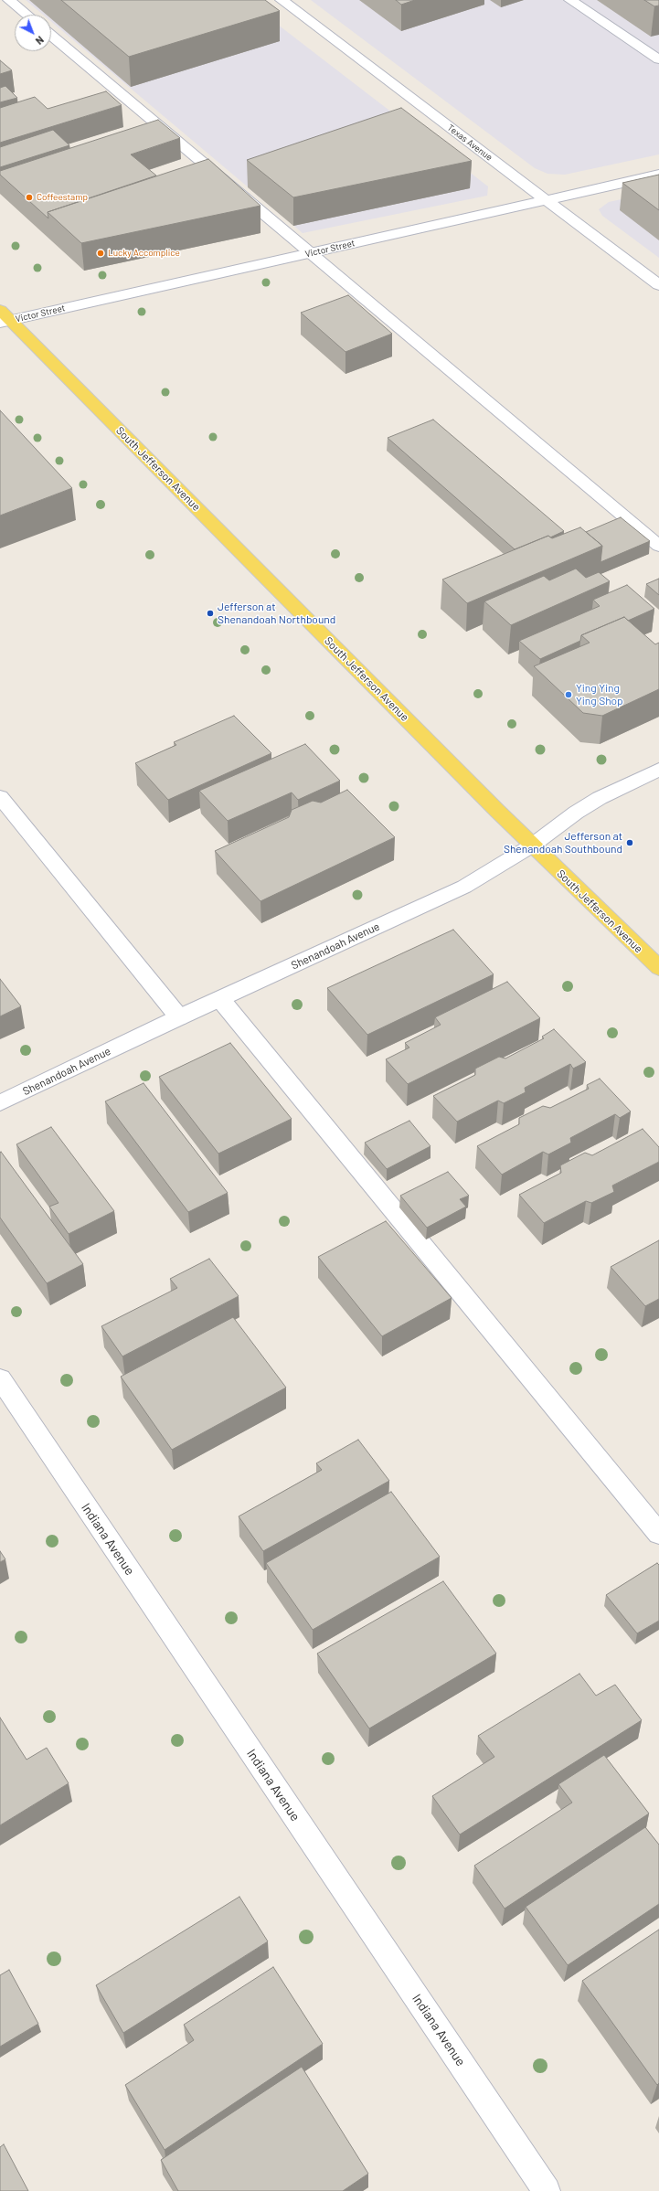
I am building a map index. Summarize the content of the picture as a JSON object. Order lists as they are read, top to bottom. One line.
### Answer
{"streets":{"main road":["South Jefferson Avenue"],"street":["Texas Avenue","Victor Street","Shenandoah Avenue","Indiana Avenue"]},"crossings":[["Texas Avenue","Victor Street"],["Victor Street","South Jefferson Avenue"],["South Jefferson Avenue","Shenandoah Avenue"]],"places":["Coffeestamp","Lucky Accomplice","Jefferson at Shenandoah Northbound","Ying Ying Ying Shop","Jefferson at Shenandoah Southbound"],"north":"bottom right"}
